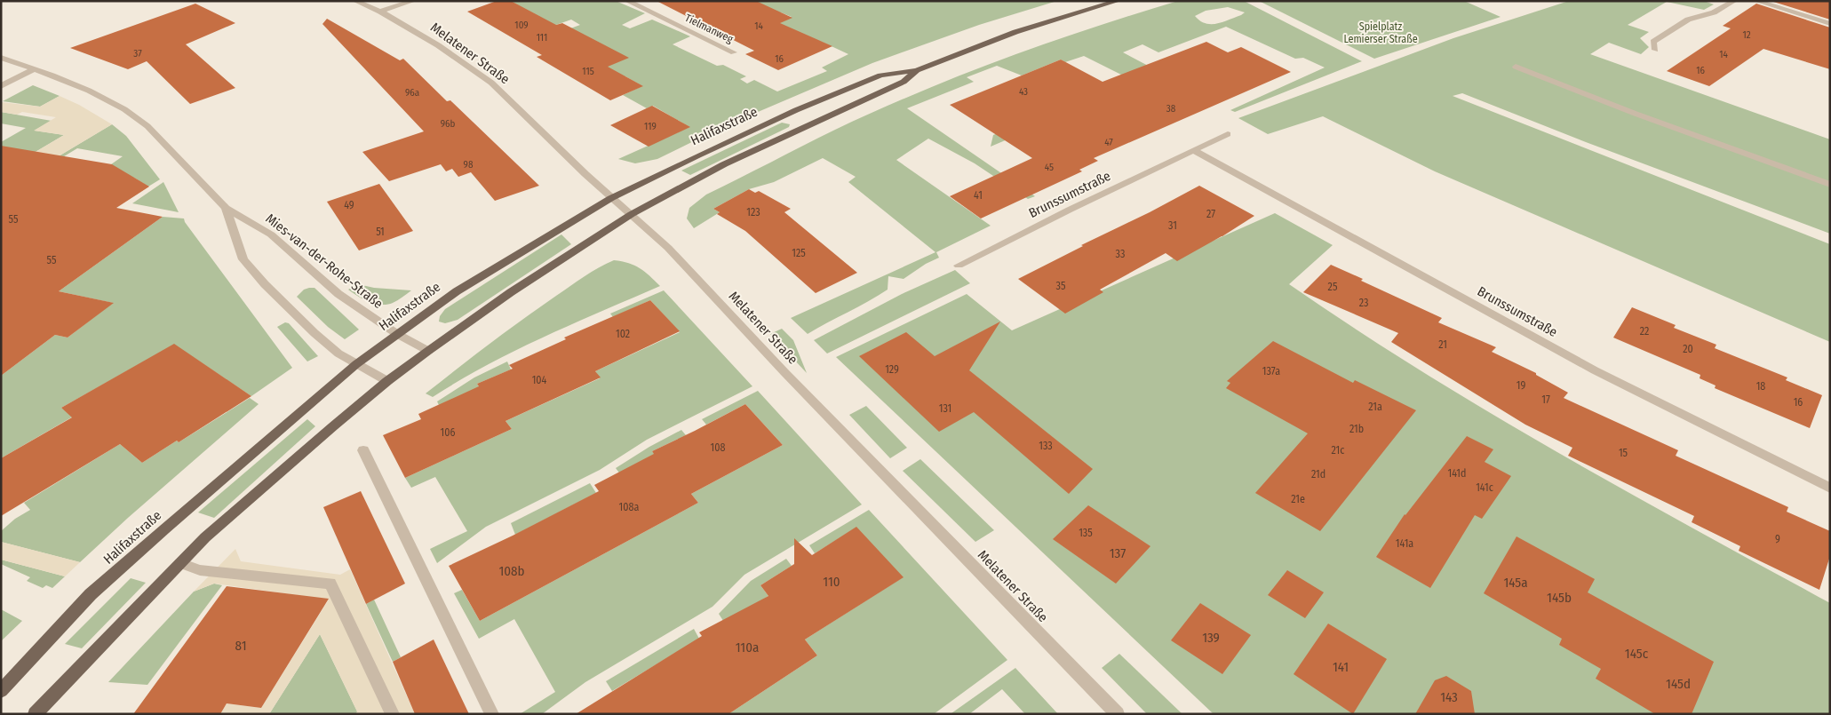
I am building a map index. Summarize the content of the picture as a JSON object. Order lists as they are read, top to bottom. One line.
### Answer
{"streets":{"main road":["Halifaxstraße"],"street":["Tielmanweg","Melatener Straße","Brunssumstraße","Mies-van-der-Rohe-Straße"]},"crossings":[["Melatener Straße","Halifaxstraße"],["Halifaxstraße","Mies-van-der-Rohe-Straße"]],"parks":["Spielplatz Lemierser Straße"],"house_numbers":["109","14","12","111","37","14","16","16","115","43","96a","38","96b","119","47","98","45","41","49","123","27","55","31","51","125","33","55","35","25","23","22","102","21","20","129","137a","104","19","18","17","16","21a","131","21b","106","133","108","21c","15","141d","21d","141c","21e","108a","135","9","141a","137","108b","110","145a","145b","139","81","110a","145c","141","145d","143"]}
